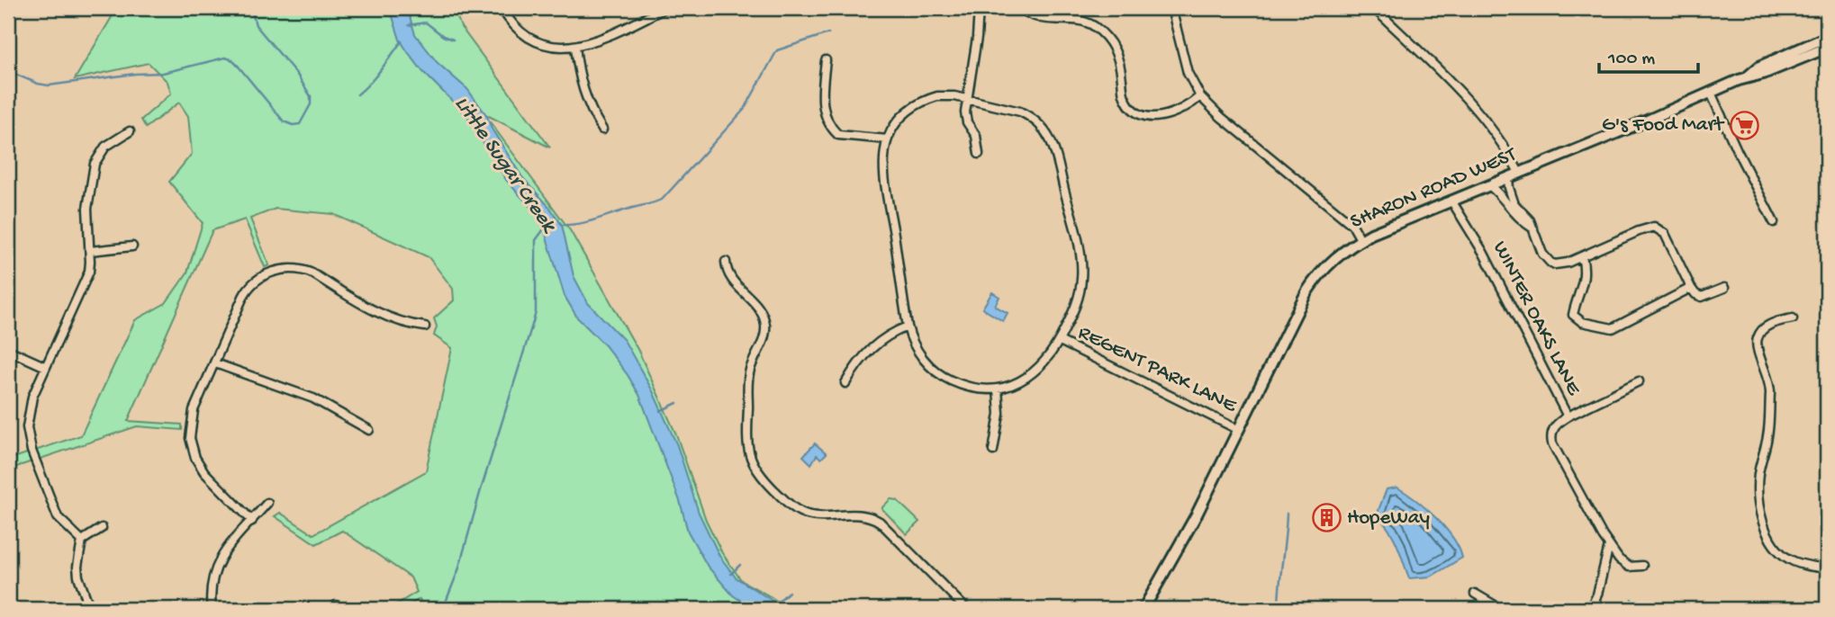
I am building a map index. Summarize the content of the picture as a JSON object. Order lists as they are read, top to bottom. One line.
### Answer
{"streets":{"main road":["SHARON ROAD WEST"],"street":["WINTER OAKS LANE","REGENT PARK LANE"]},"crossings":[["SHARON ROAD WEST","WINTER OAKS LANE"],["SHARON ROAD WEST","REGENT PARK LANE"]],"water":["Little Sugar Creek"],"places":{"supermarket":["G's Food Mart"],"building":["HopeWay"]},"scale_bar":"100 m"}
